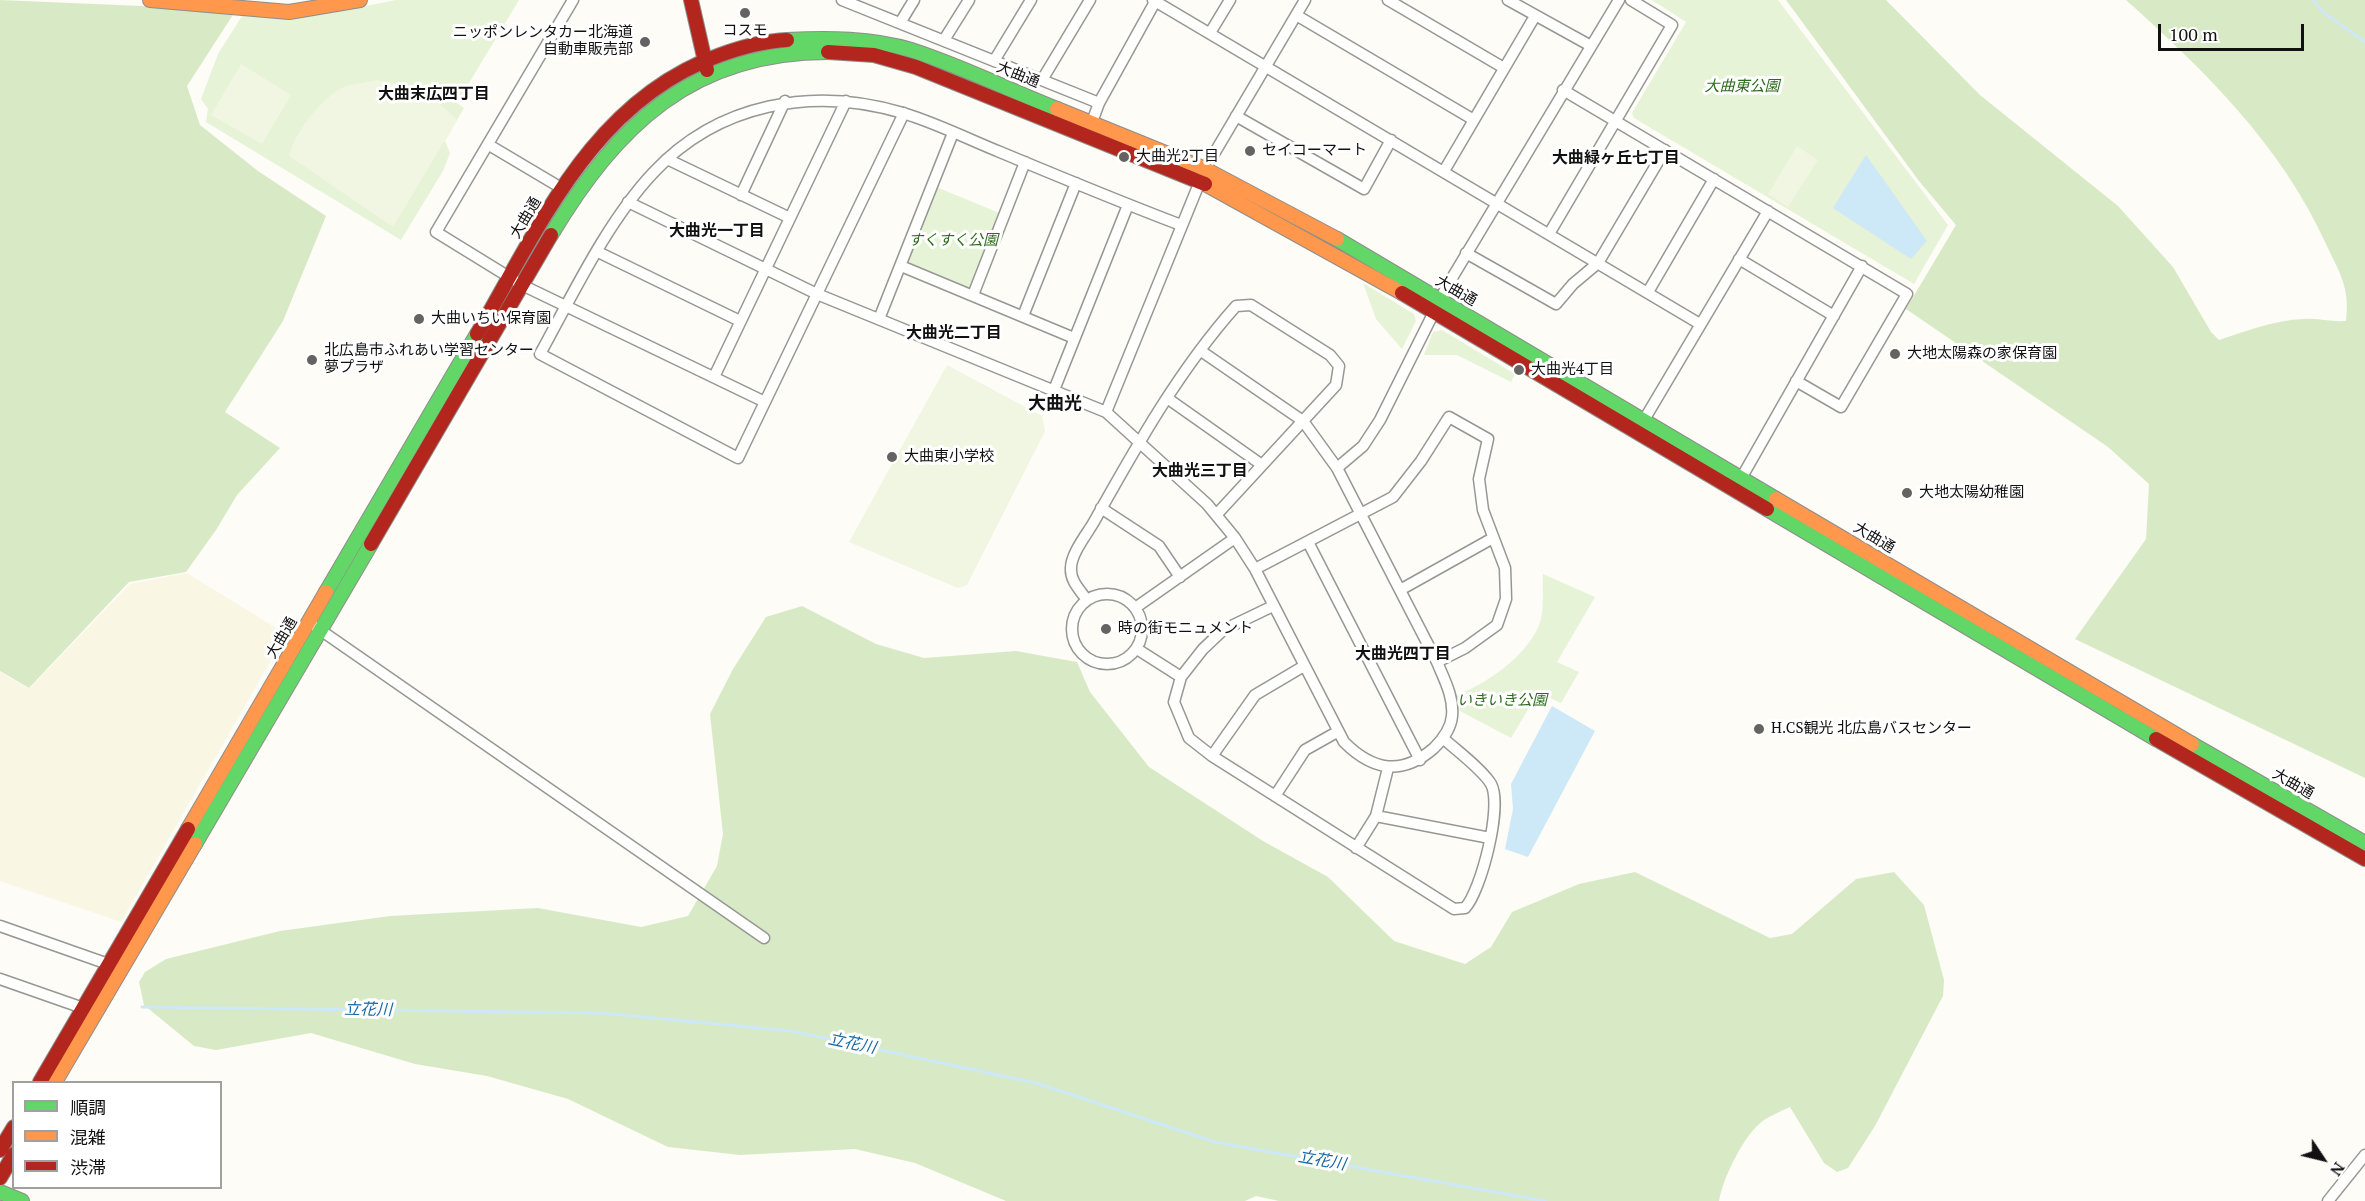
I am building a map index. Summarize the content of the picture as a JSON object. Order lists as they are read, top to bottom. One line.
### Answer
{"streets":{"street":["大曲通"]},"districts":["大曲末広四丁目","大曲緑ヶ丘七丁目","大曲光一丁目","大曲光二丁目","大曲光","大曲光三丁目","大曲光四丁目"],"water":["立花川"],"parks":["大曲東公園","すくすく公園","いきいき公園"],"places":["コスモ","ニッポンレンタカー北海道 自動車販売部","セイコーマート","大曲光2丁目","大曲いちい保育園","大地太陽森の家保育園","北広島市ふれあい学習センター 夢プラザ","大曲光4丁目","大曲東小学校","大地太陽幼稚園","時の街モニュメント","H.CS観光 北広島バスセンター"],"legend":["順調","混雑","渋滞"],"scale_bar":"100 m","north":"bottom right"}
